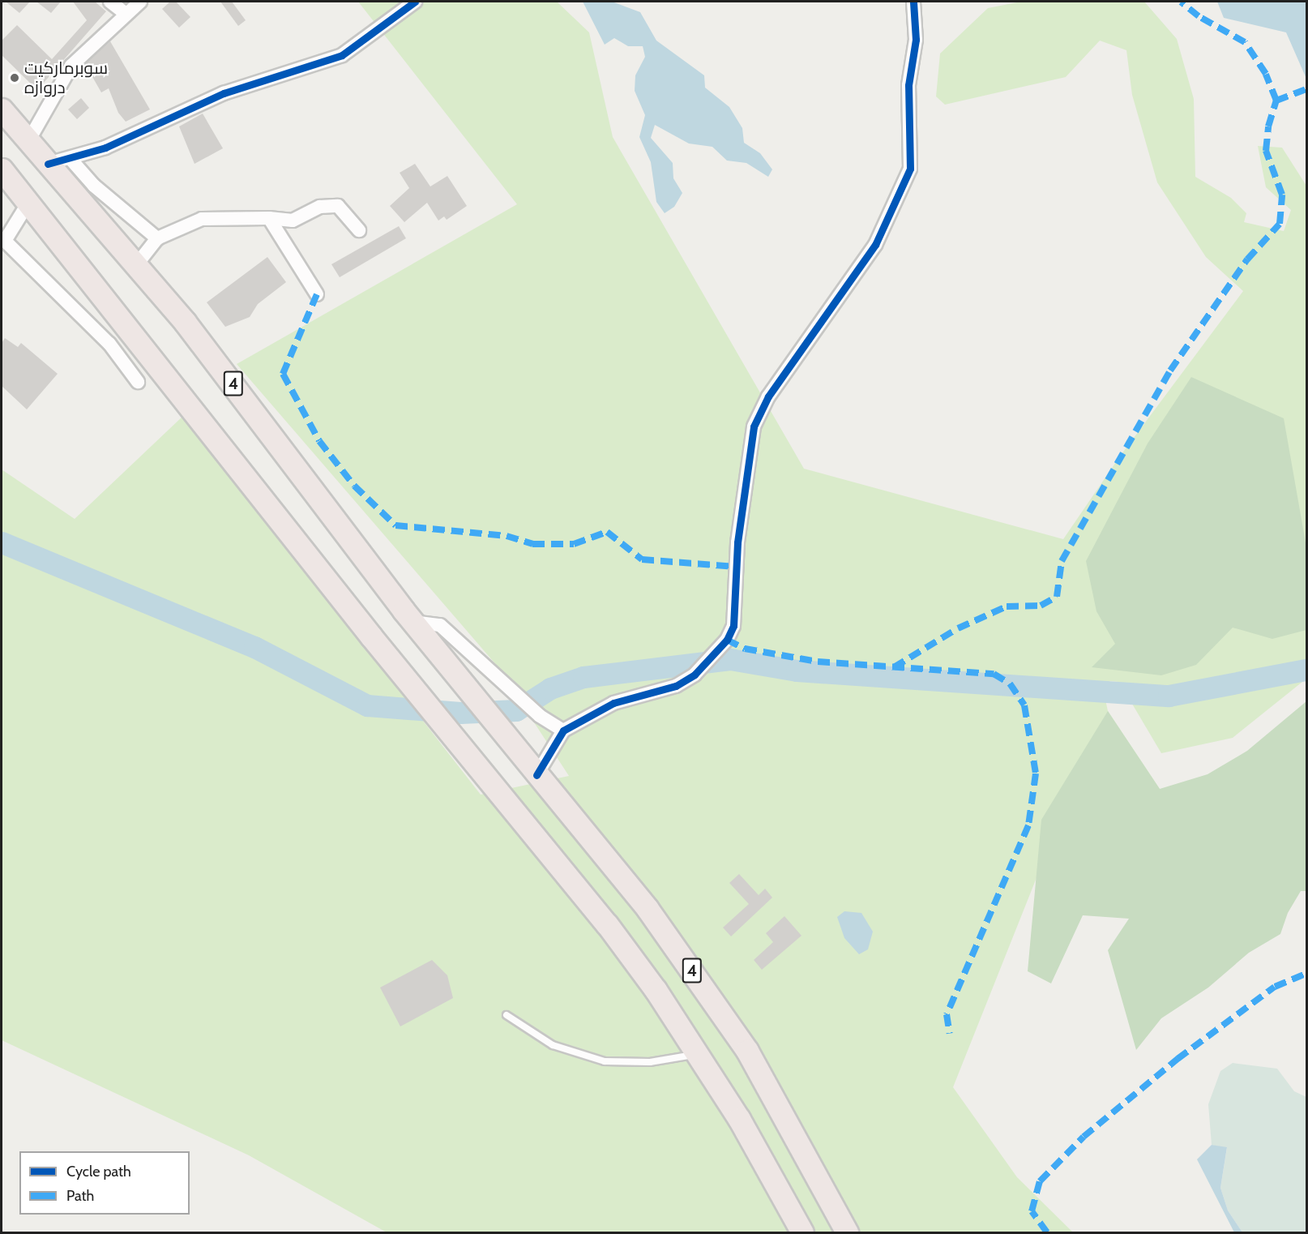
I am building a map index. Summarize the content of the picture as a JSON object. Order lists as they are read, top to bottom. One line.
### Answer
{"streets":{"highway":["4"]},"places":["سوبرماركيت دروازه"],"legend":["Cycle path","Path"]}
